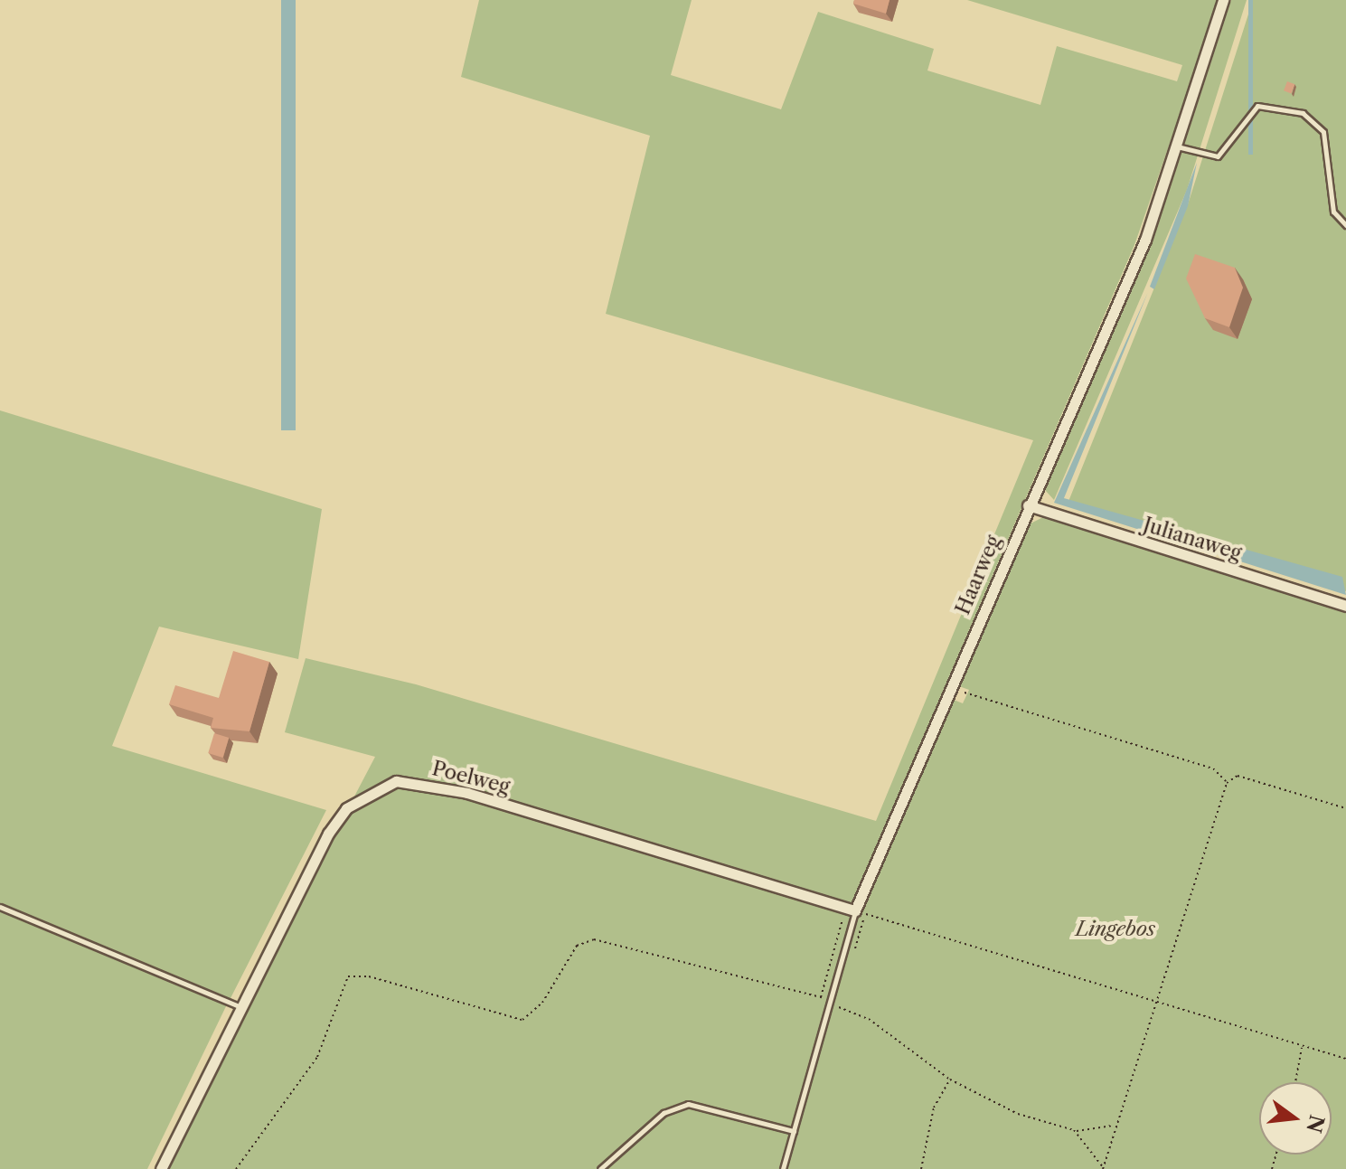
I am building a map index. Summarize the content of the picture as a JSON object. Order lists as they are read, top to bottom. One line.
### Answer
{"streets":{"street":["Julianaweg","Haarweg","Poelweg"]},"crossings":[["Julianaweg","Haarweg"],["Haarweg","Poelweg"]],"parks":["Lingebos"],"north":"right"}
